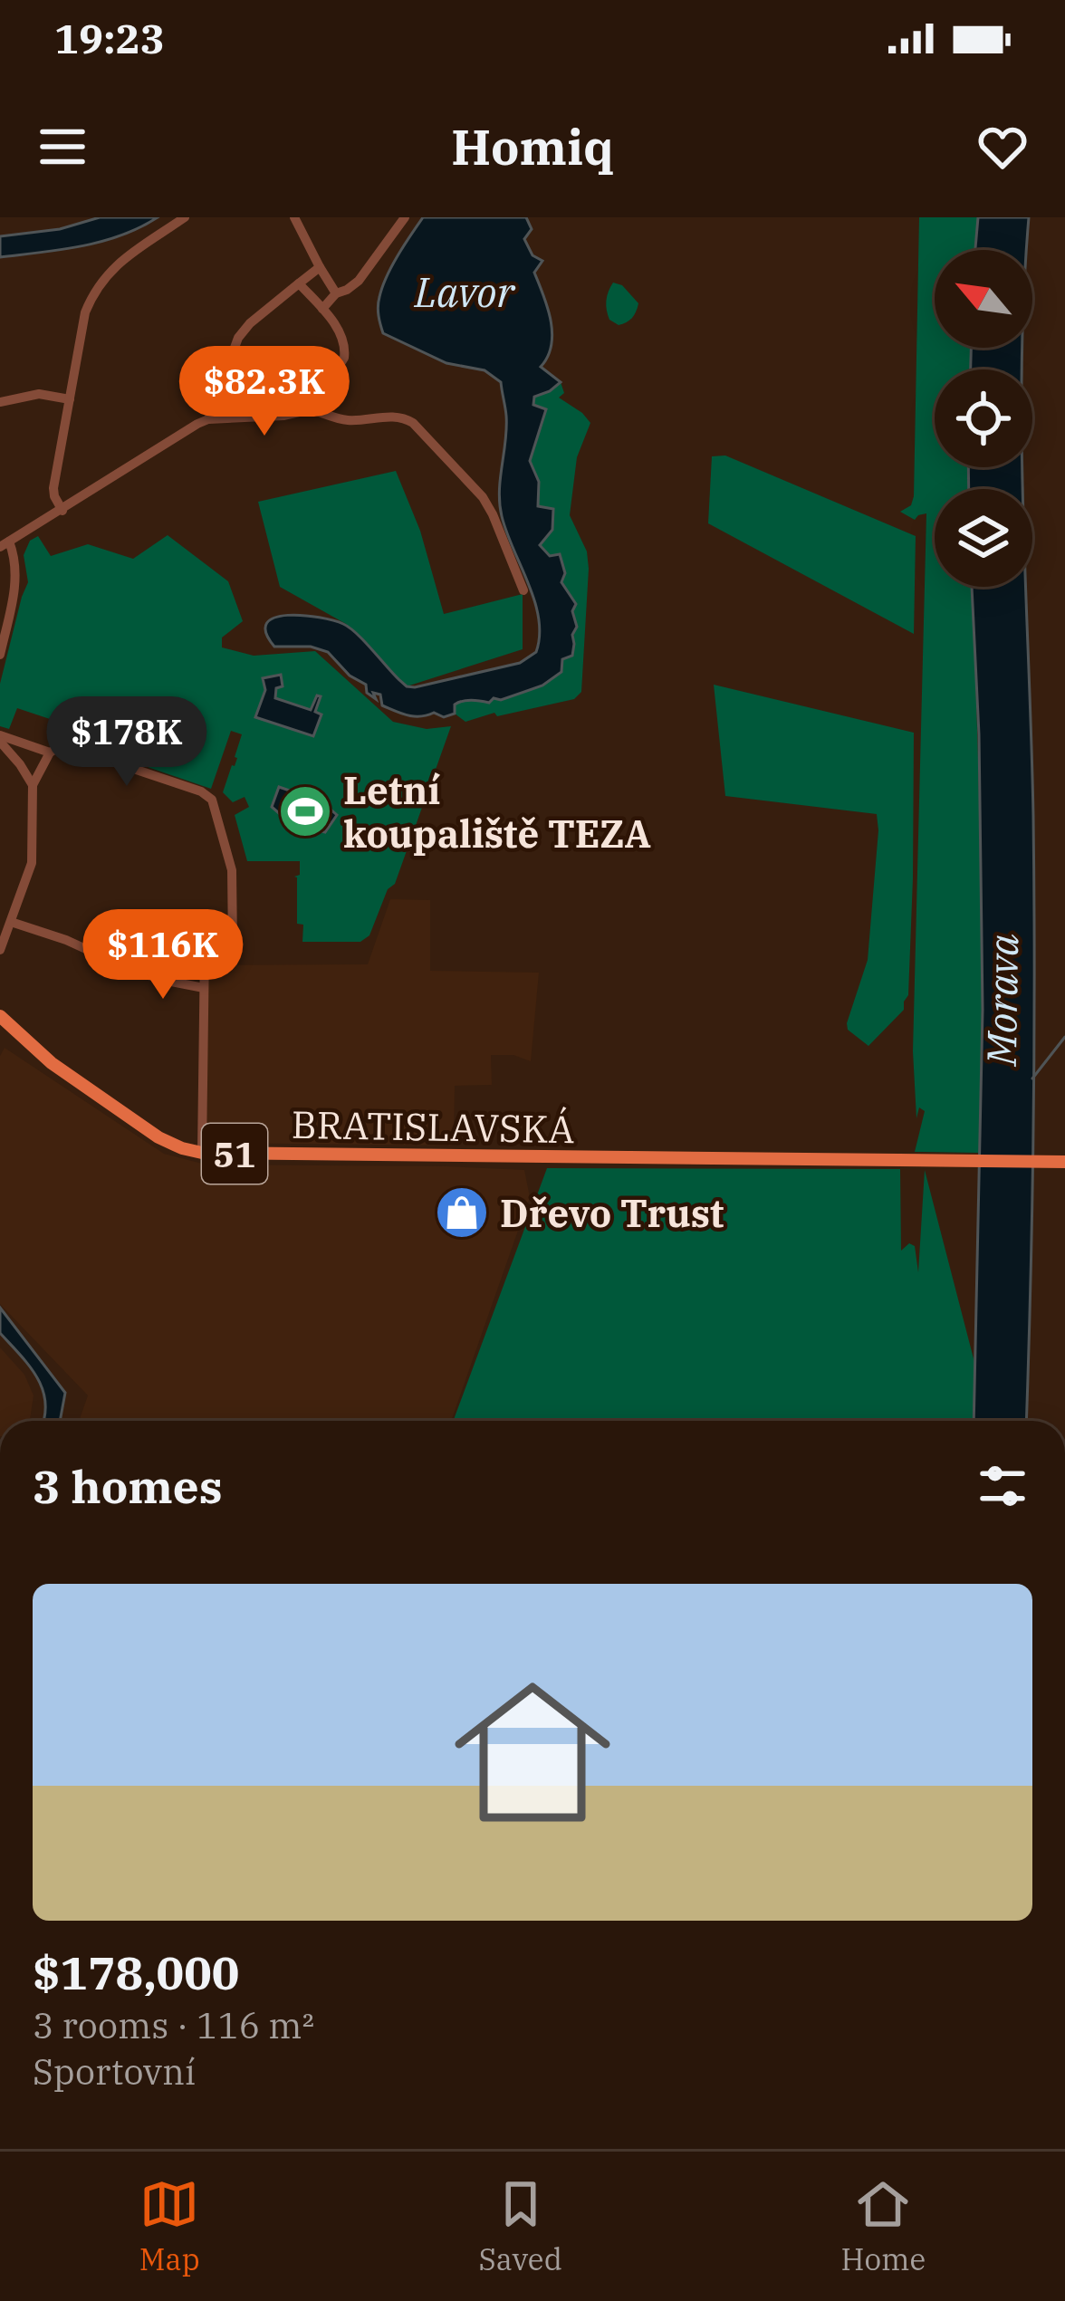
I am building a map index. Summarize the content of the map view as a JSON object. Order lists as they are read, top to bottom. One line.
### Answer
{"streets":{"main road":["BRATISLAVSKÁ","51"]},"water":["Lavor","Morava"],"places":{"sports":["Letní koupaliště TEZA"],"shop":["Dřevo Trust"]},"north":"top left","page":{"status":"19:23","header":"Homiq","price":["$82.3K","$178K","$116K"],"heading":"3 homes","list":[{"name":"$178,000","note":"3 rooms · 116 m² · Sportovní"}],"tabs":["Map","Saved","Home"]}}
